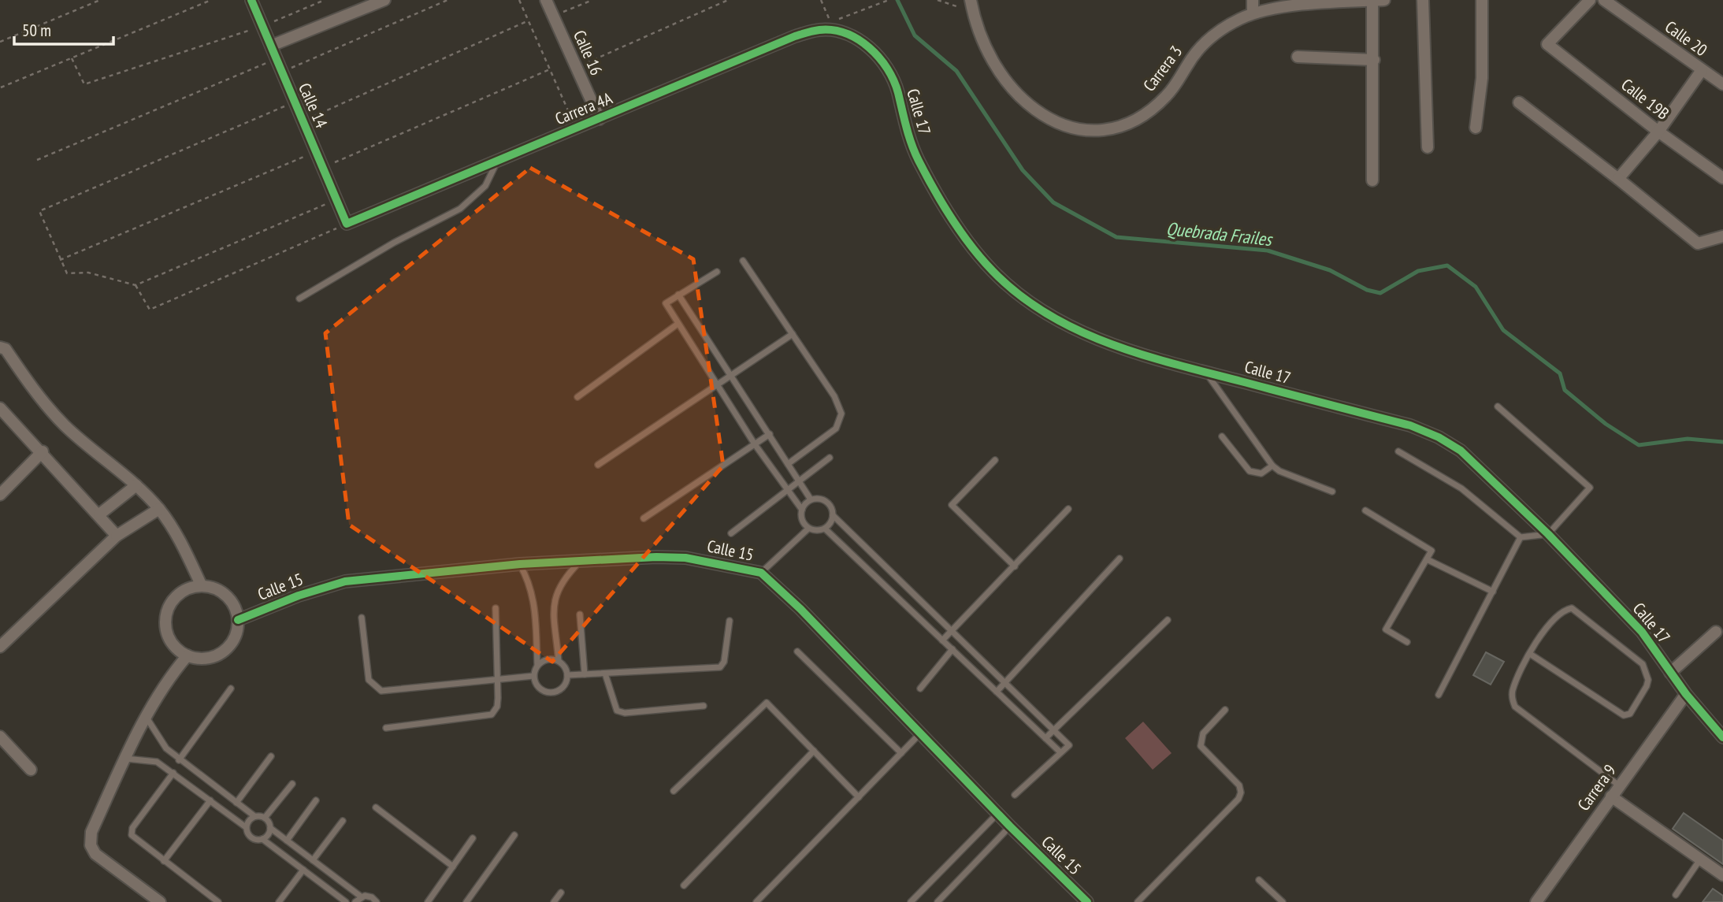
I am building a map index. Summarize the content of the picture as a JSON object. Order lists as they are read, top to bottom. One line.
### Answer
{"streets":{"street":["Calle 20","Calle 16","Carrera 3","Calle 19B","Calle 14","Carrera 4A","Calle 17","Calle 15","Carrera 9"]},"crossings":[["Calle 16","Carrera 4A"],["Calle 14","Carrera 4A"],["Carrera 4A","Calle 17"],["Calle 17","Carrera 9"]],"water":["Quebrada Frailes"],"scale_bar":"50 m"}
